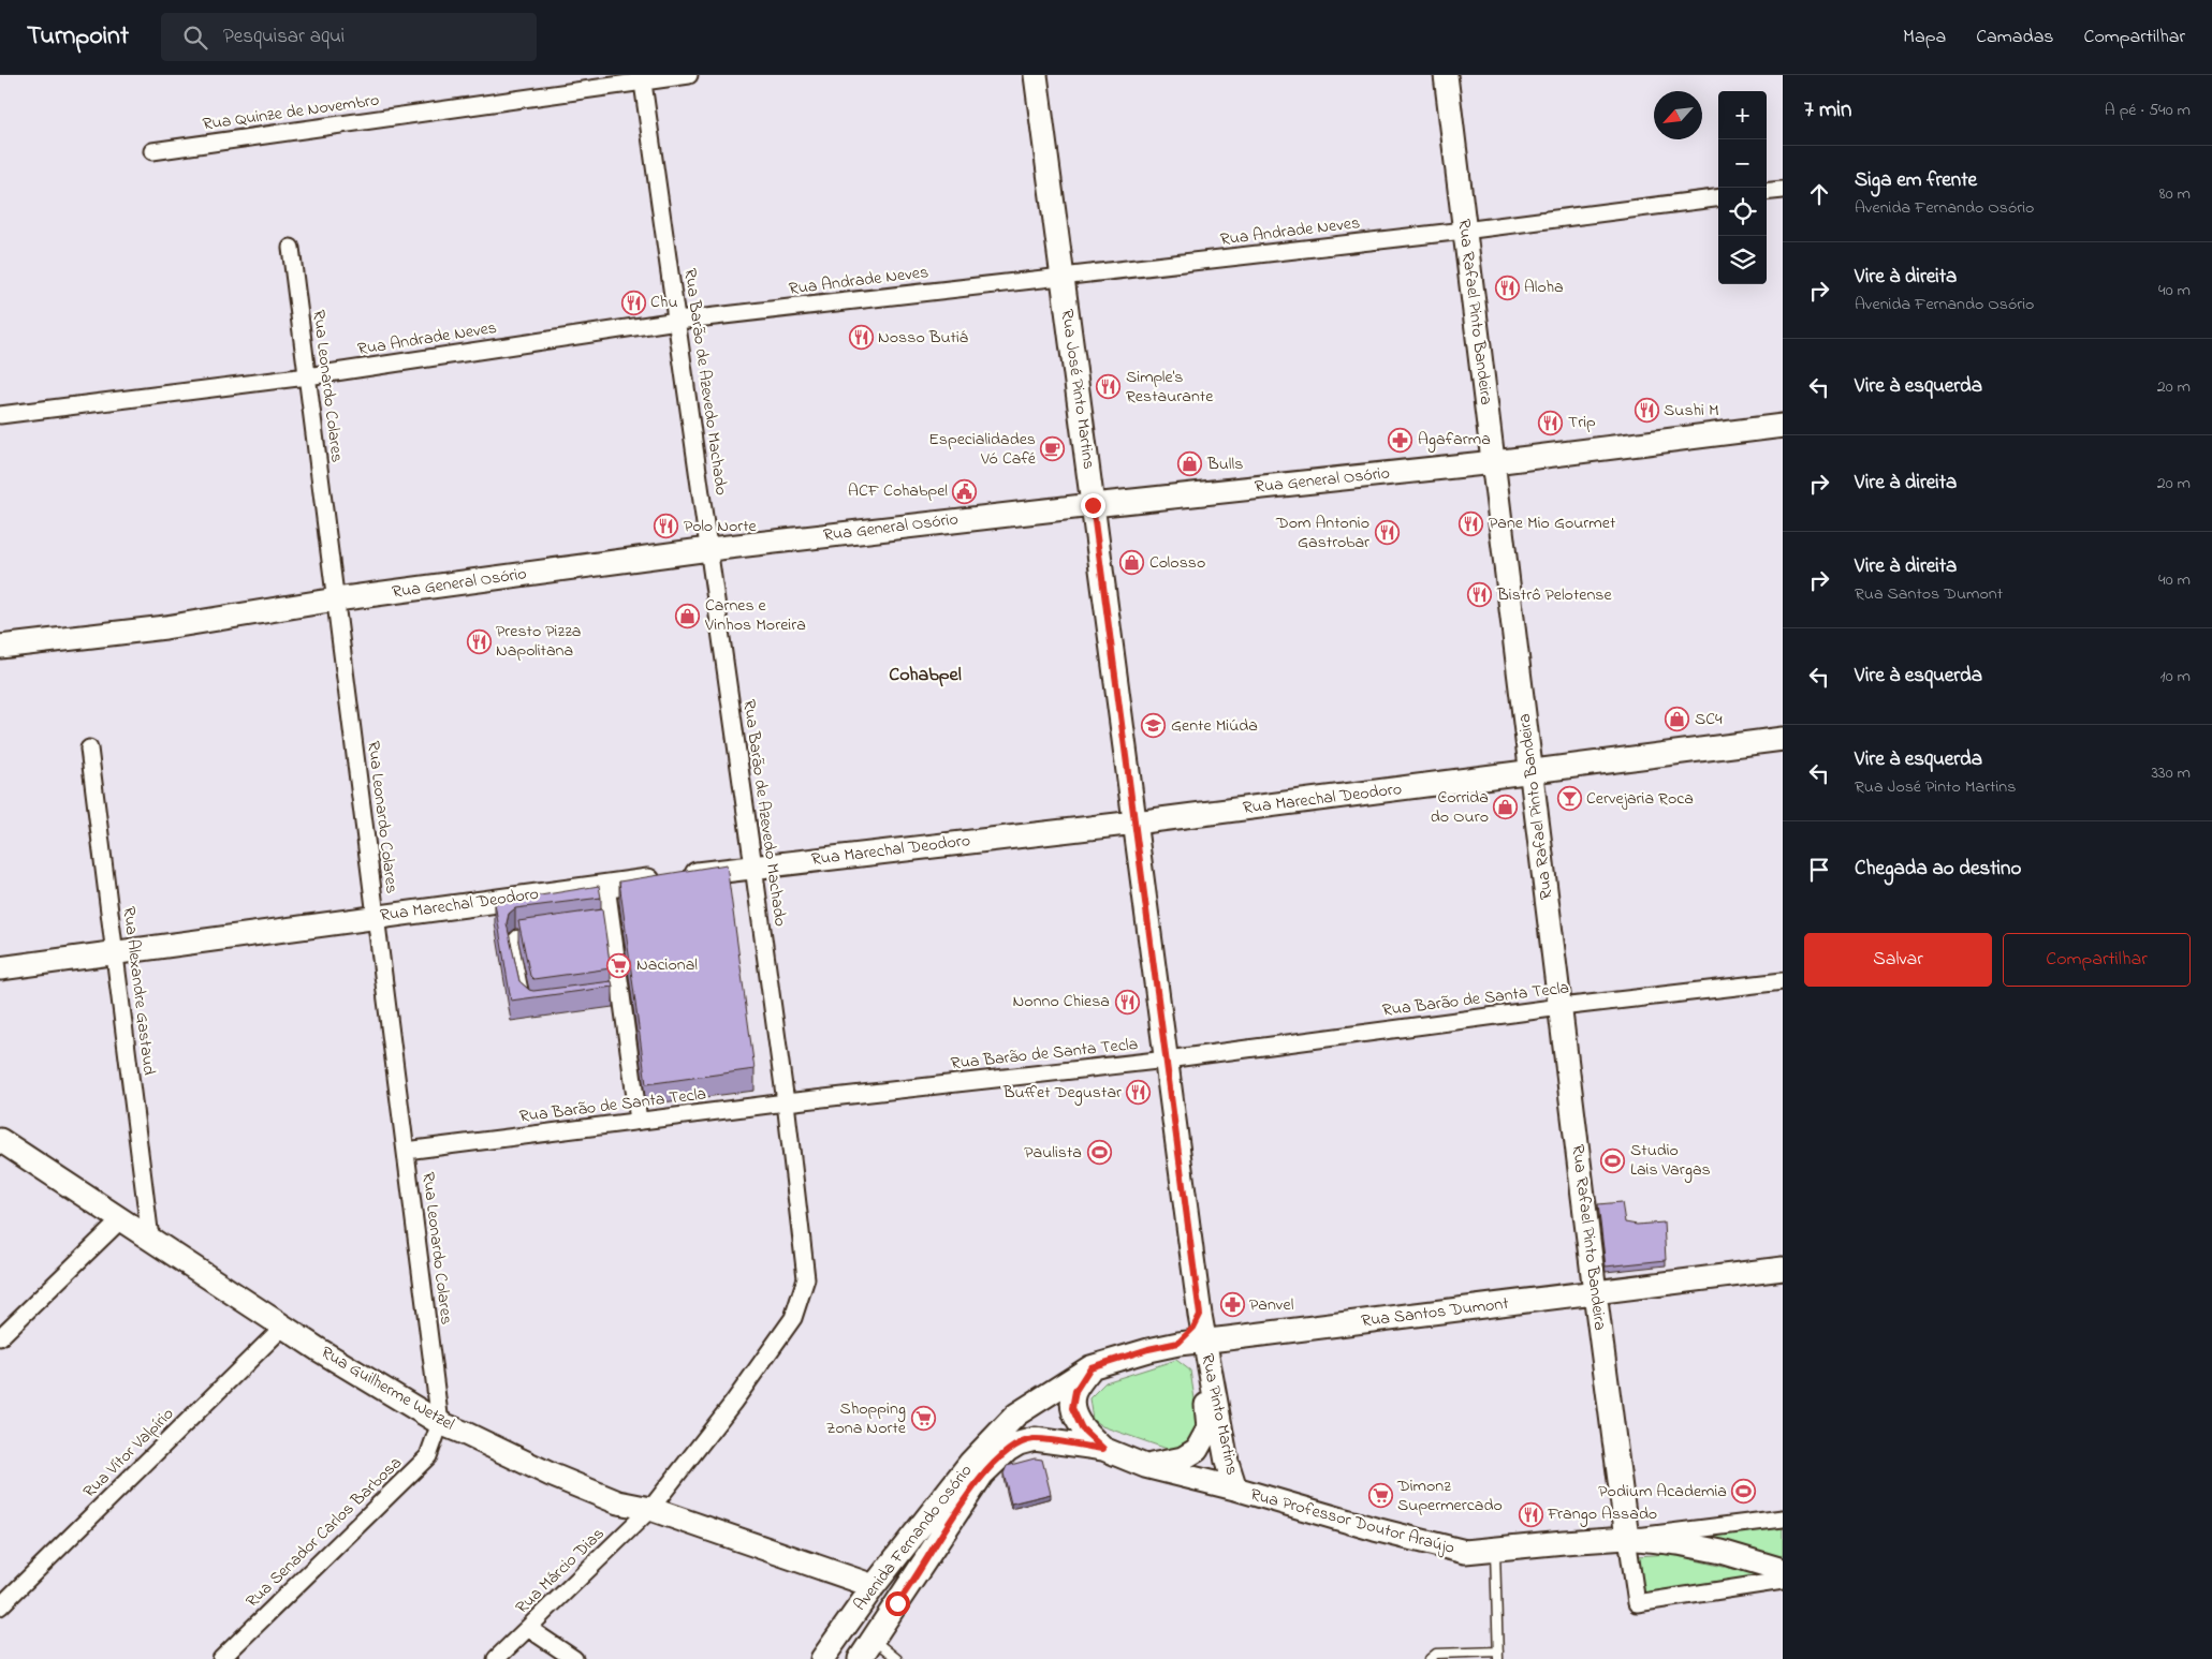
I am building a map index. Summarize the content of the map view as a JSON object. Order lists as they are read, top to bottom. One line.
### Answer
{"streets":{"street":["Rua Quinze de Novembro","Rua Andrade Neves","Rua Rafael Pinto Bandeira","Rua Barão de Azevedo Machado","Rua Leonardo Colares","Rua José Pinto Martins","Rua General Osório","Rua Marechal Deodoro","Rua Alexandre Gastaud","Rua Barão de Santa Tecla","Rua Santos Dumont","Rua Guilherme Wetzel","Rua Pinto Martins","Rua Vítor Valpírio","Rua Professor Doutor Araújo","Rua Senador Carlos Barbosa","Avenida Fernando Osório","Rua Márcio Dias"]},"crossings":[["Rua Quinze de Novembro","Rua Barão de Azevedo Machado"],["Rua Andrade Neves","Rua Rafael Pinto Bandeira"],["Rua Andrade Neves","Rua Barão de Azevedo Machado"],["Rua Andrade Neves","Rua Leonardo Colares"],["Rua Andrade Neves","Rua José Pinto Martins"],["Rua Rafael Pinto Bandeira","Rua General Osório"],["Rua Rafael Pinto Bandeira","Rua Marechal Deodoro"],["Rua Rafael Pinto Bandeira","Rua Barão de Santa Tecla"],["Rua Rafael Pinto Bandeira","Rua Santos Dumont"],["Rua Rafael Pinto Bandeira","Rua Professor Doutor Araújo"],["Rua Barão de Azevedo Machado","Rua General Osório"],["Rua Barão de Azevedo Machado","Rua Marechal Deodoro"],["Rua Barão de Azevedo Machado","Rua Barão de Santa Tecla"],["Rua Barão de Azevedo Machado","Rua Guilherme Wetzel"],["Rua Barão de Azevedo Machado","Rua Márcio Dias"],["Rua Leonardo Colares","Rua General Osório"],["Rua Leonardo Colares","Rua Marechal Deodoro"],["Rua Leonardo Colares","Rua Barão de Santa Tecla"],["Rua Leonardo Colares","Rua Guilherme Wetzel"],["Rua Leonardo Colares","Rua Senador Carlos Barbosa"],["Rua José Pinto Martins","Rua General Osório"],["Rua José Pinto Martins","Rua Marechal Deodoro"],["Rua José Pinto Martins","Rua Barão de Santa Tecla"],["Rua José Pinto Martins","Rua Santos Dumont"],["Rua José Pinto Martins","Rua Pinto Martins"],["Rua Marechal Deodoro","Rua Alexandre Gastaud"],["Rua Alexandre Gastaud","Rua Guilherme Wetzel"],["Rua Santos Dumont","Rua Pinto Martins"],["Rua Santos Dumont","Rua Professor Doutor Araújo"],["Rua Santos Dumont","Avenida Fernando Osório"],["Rua Guilherme Wetzel","Rua Vítor Valpírio"],["Rua Guilherme Wetzel","Rua Senador Carlos Barbosa"],["Rua Guilherme Wetzel","Avenida Fernando Osório"],["Rua Guilherme Wetzel","Rua Márcio Dias"],["Rua Pinto Martins","Rua Professor Doutor Araújo"],["Rua Professor Doutor Araújo","Avenida Fernando Osório"]],"districts":["Cohabpel"],"places":{"restaurant":["Aloha","Chu","Nosso Butiá","Simple's Restaurante","Sushi M","Trip","Pane Mio Gourmet","Polo Norte","Dom Antonio Gastrobar","Bistrô Pelotense","Presto Pizza Napolitana","Nonno Chiesa","Buffet Degustar","Frango Assado"],"pharmacy":["Agafarma","Panvel"],"cafe":["Especialidades Vó Café"],"shop":["Bulls","Colosso","Carnes e Vinhos Moreira","SC4","Corrida do Ouro"],"public building":["ACF Cohabpel"],"school or university":["Gente Miúda"],"bar":["Cervejaria Roca"],"supermarket":["Nacional","Shopping Zona Norte","Dimonz Supermercado"],"sports":["Paulista","Studio Lais Vargas","Podium Academia"]},"north":"bottom left","page":{"header":"Turnpoint","search":"Pesquisar aqui","nav":["Mapa","Camadas","Compartilhar"],"heading":["7 min","A pé · 540 m"],"map_buttons":["+","−"],"list":[["Siga em frente","Avenida Fernando Osório","80 m"],["Vire à direita","Avenida Fernando Osório","40 m"],["Vire à esquerda","20 m"],["Vire à direita","20 m"],["Vire à direita","Rua Santos Dumont","40 m"],["Vire à esquerda","10 m"],["Vire à esquerda","Rua José Pinto Martins","330 m"],"Chegada ao destino"],"buttons":["Salvar","Compartilhar"]}}
